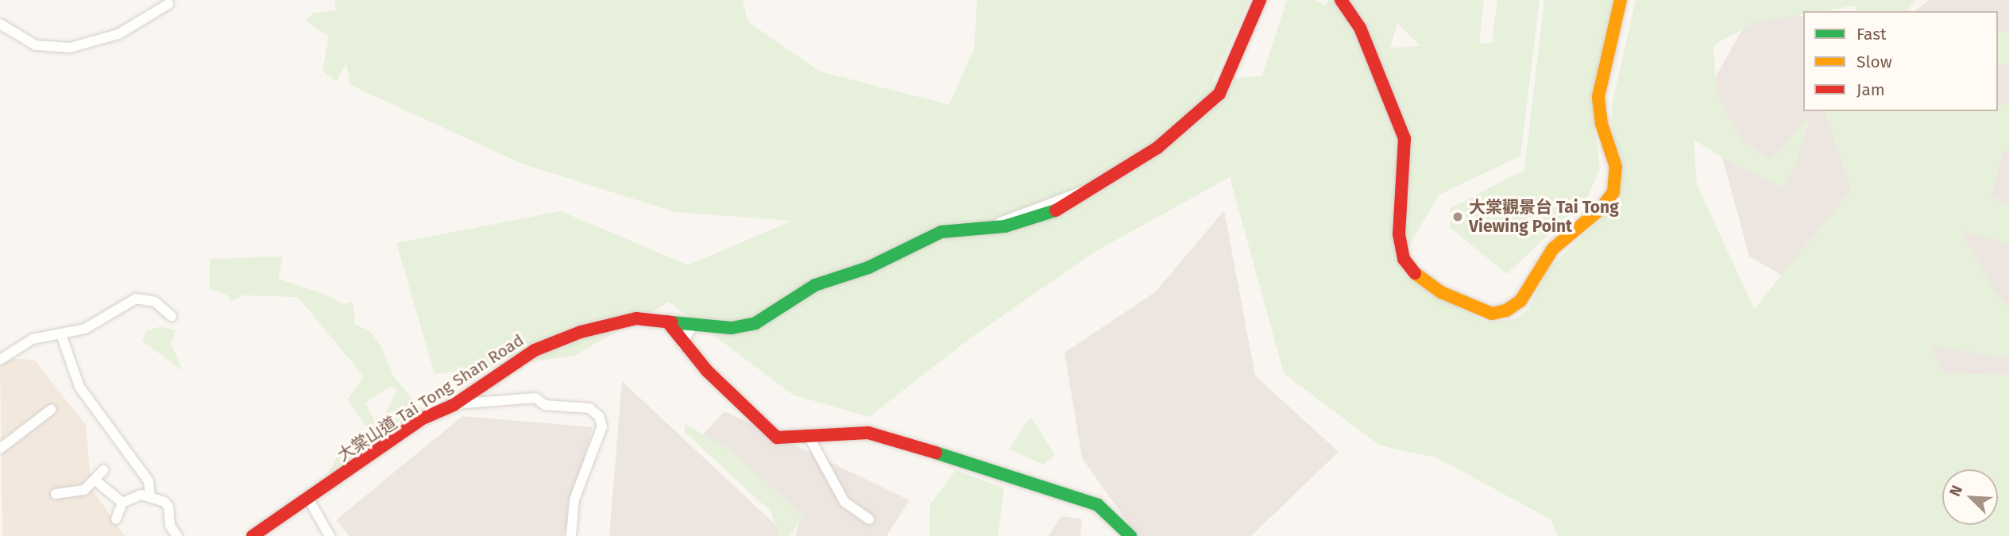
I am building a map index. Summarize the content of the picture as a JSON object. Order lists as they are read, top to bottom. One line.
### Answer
{"streets":{"street":["大棠山道 Tai Tong Shan Road"]},"places":["大棠觀景台 Tai Tong Viewing Point"],"legend":["Fast","Slow","Jam"],"north":"top left"}
